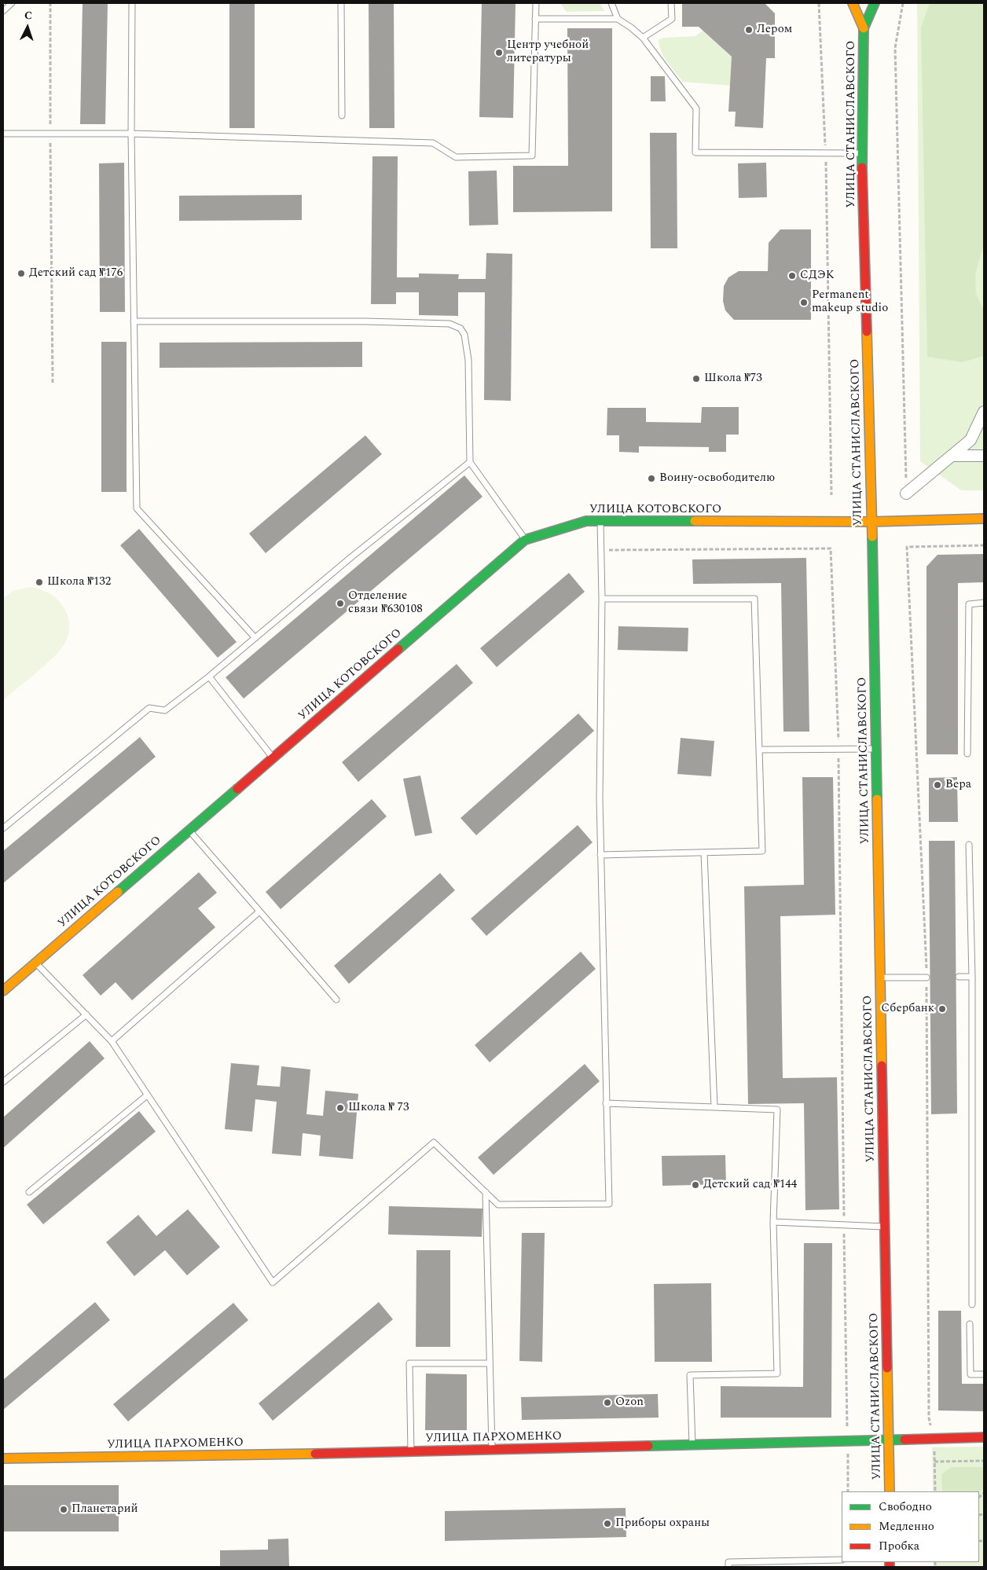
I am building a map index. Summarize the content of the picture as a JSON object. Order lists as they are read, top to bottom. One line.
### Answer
{"streets":{"street":["УЛИЦА СТАНИСЛАВСКОГО","УЛИЦА КОТОВСКОГО","УЛИЦА ПАРХОМЕНКО"]},"crossings":[["УЛИЦА СТАНИСЛАВСКОГО","УЛИЦА КОТОВСКОГО"],["УЛИЦА СТАНИСЛАВСКОГО","УЛИЦА ПАРХОМЕНКО"]],"places":["Лером","Центр учебной литературы","Детский сад №176","СДЭК","Permanent makeup studio","Школа №73","Воину-освободителю","Школа №132","Отделение связи №630108","Вера","Сбербанк","Школа № 73","Детский сад №144","Ozon","Планетарий","Приборы охраны"],"legend":["Свободно","Медленно","Пробка"],"north":"top"}
